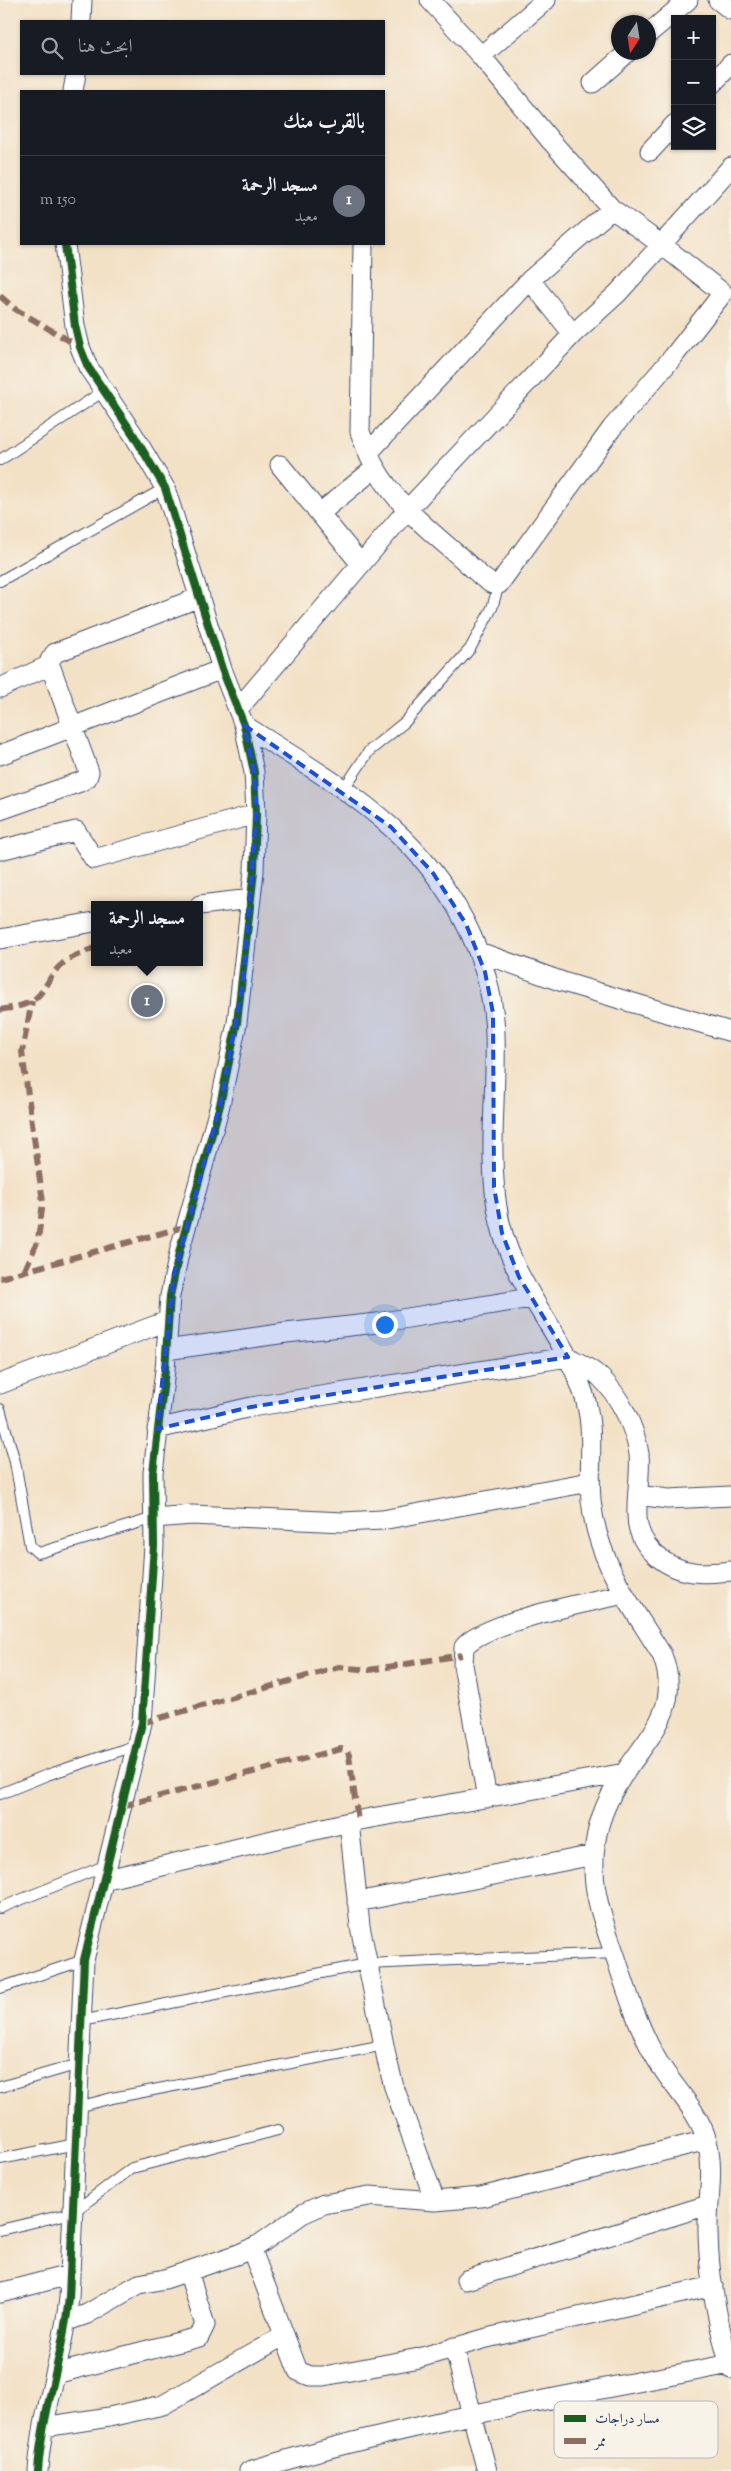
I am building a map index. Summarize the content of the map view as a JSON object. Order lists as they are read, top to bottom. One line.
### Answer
{"legend":["مسار دراجات","ممر"],"north":"bottom","page":{"map_buttons":["+","−"],"search":"ابحث هنا","heading":"بالقرب منك","list":[{"mark":"1","name":"مسجد الرحمة","note":"معبد","value":"150 m"}],"popup":["مسجد الرحمة","معبد"],"pins":"1"}}
